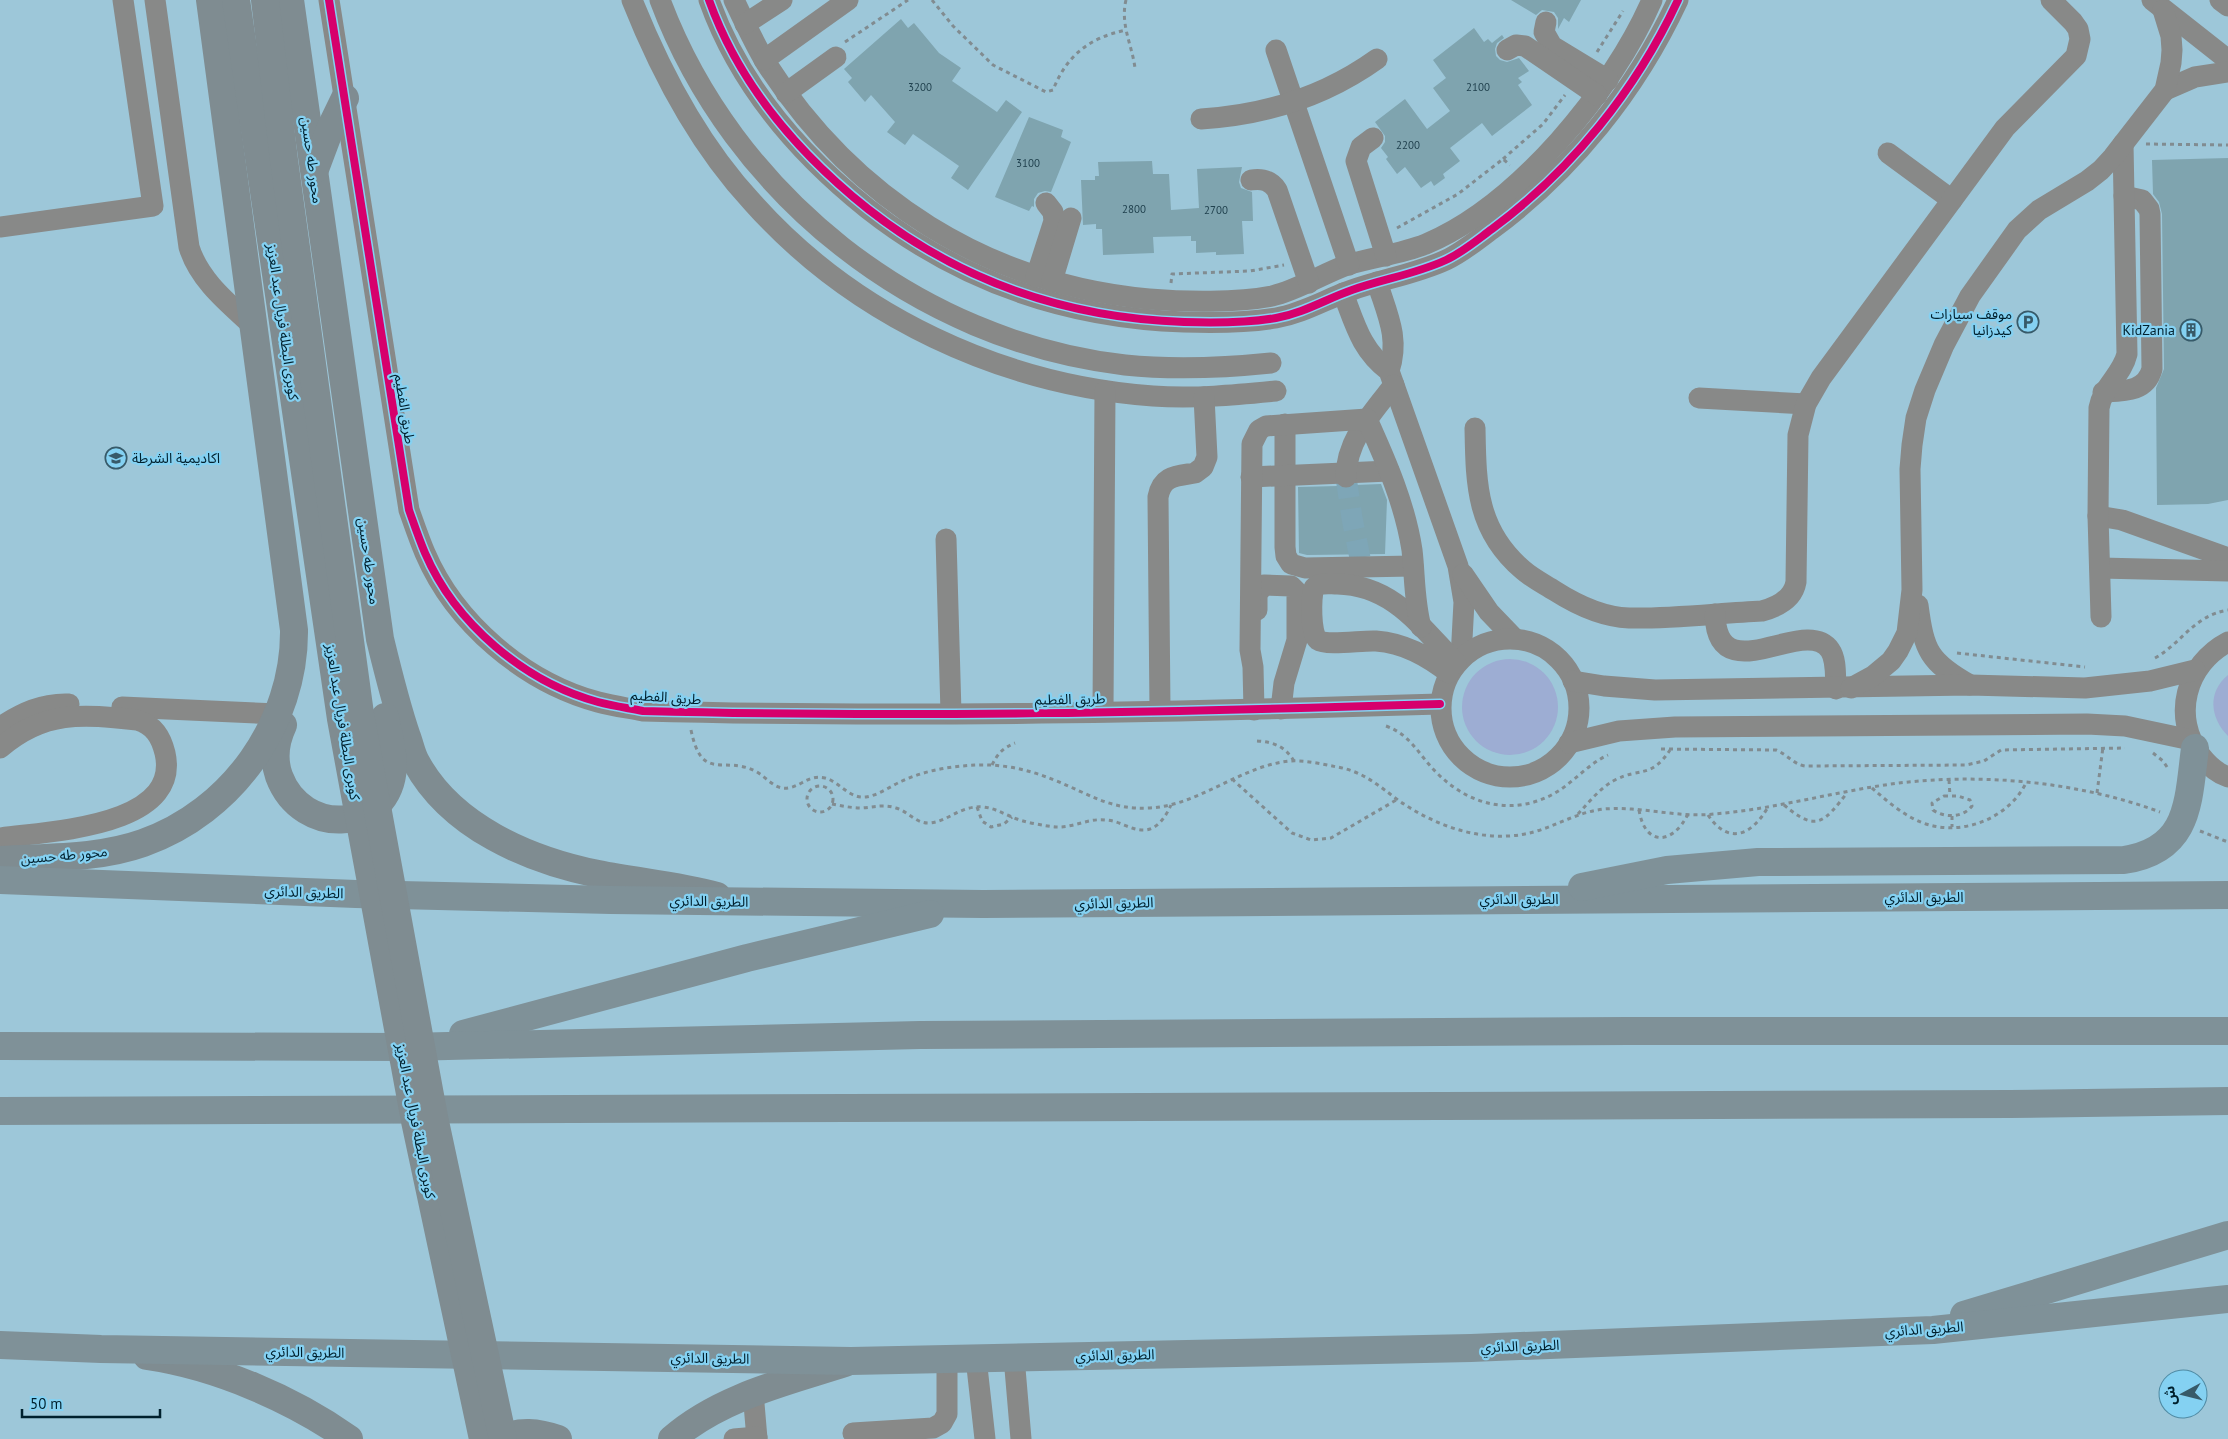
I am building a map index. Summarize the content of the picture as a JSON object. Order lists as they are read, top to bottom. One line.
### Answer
{"streets":{"highway":["الطريق الدائري"],"main road":["محور طه حسين","كوبرى البطلة فريال عبد العزيز"],"street":["طريق الفطيم"]},"crossings":[["محور طه حسين","الطريق الدائري"]],"places":{"parking":["موقف سيارات كيدزانيا"],"building":["KidZania"],"school or university":["اكاديمية الشرطة"]},"house_numbers":["3200","2100","2200","3100","2800","2700"],"scale_bar":"50 m","north":"left"}
